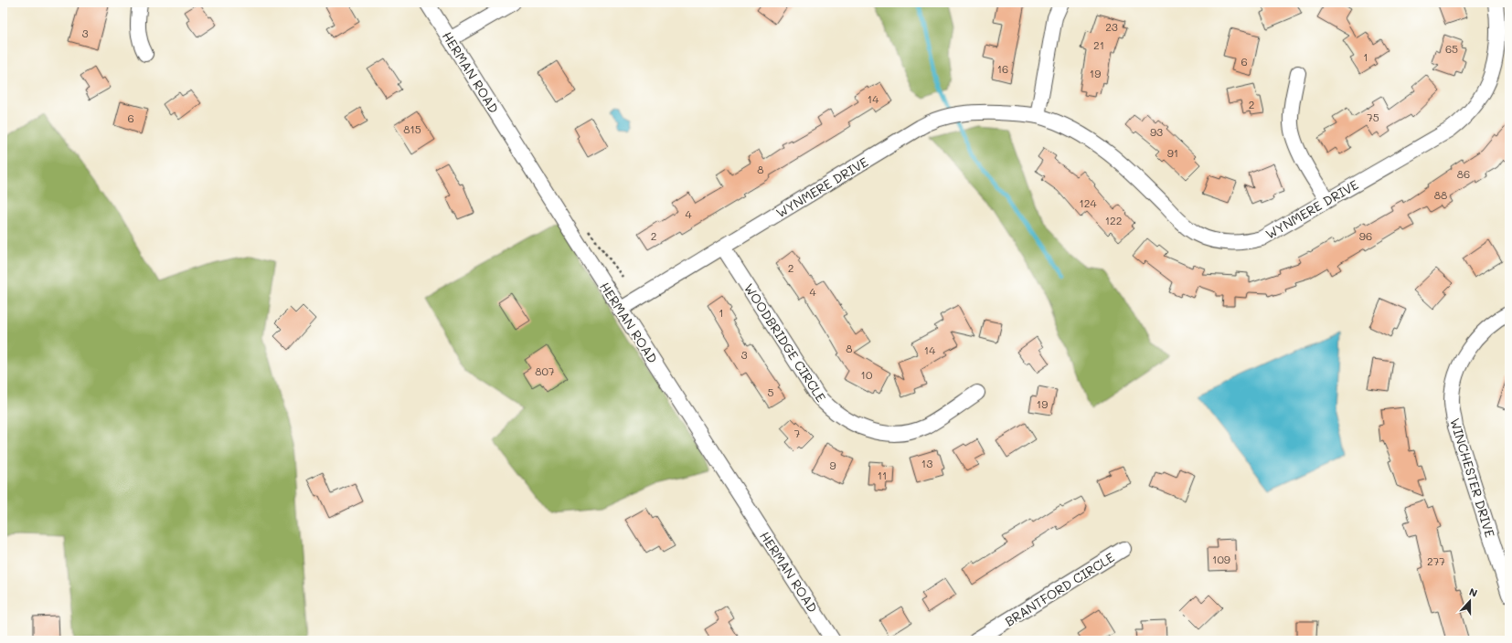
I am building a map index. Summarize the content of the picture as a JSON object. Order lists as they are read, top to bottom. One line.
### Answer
{"streets":{"street":["HERMAN ROAD","WYNMERE DRIVE","WOODBRIDGE CIRCLE","WINCHESTER DRIVE","BRANTFORD CIRCLE"]},"crossings":[["HERMAN ROAD","WYNMERE DRIVE"],["WYNMERE DRIVE","WOODBRIDGE CIRCLE"]],"house_numbers":["23","3","21","65","1","6","16","19","14","2","75","6","815","93","91","8","86","88","124","4","122","2","96","2","4","1","8","14","3","807","10","5","19","7","13","9","11","109","277"],"north":"top"}
